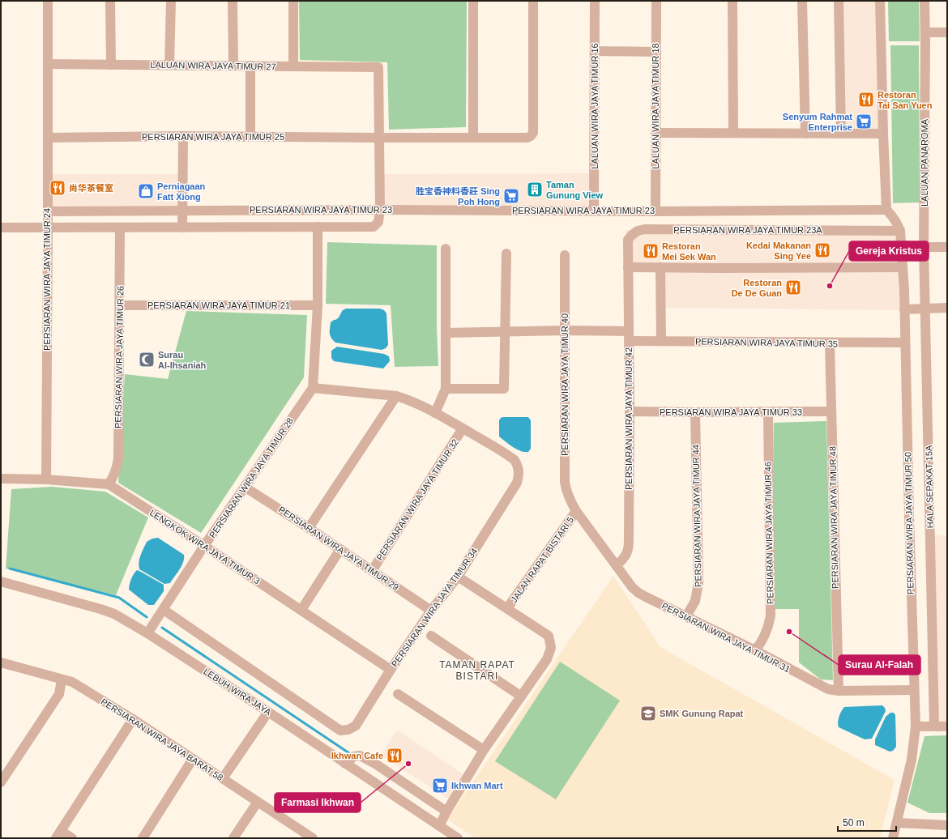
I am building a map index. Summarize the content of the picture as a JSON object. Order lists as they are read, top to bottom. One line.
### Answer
{"streets":{"street":["LALUAN WIRA JAYA TIMUR 27","LALUAN WIRA JAYA TIMUR 16","LALUAN WIRA JAYA TIMUR 18","PERSIARAN WIRA JAYA TIMUR 25","LALUAN PANAROMA","PERSIARAN WIRA JAYA TIMUR 23","PERSIARAN WIRA JAYA TIMUR 23A","PERSIARAN WIRA JAYA TIMUR 24","PERSIARAN WIRA JAYA TIMUR 21","PERSIARAN WIRA JAYA TIMUR 35","PERSIARAN WIRA JAYA TIMUR 26","PERSIARAN WIRA JAYA TIMUR 40","PERSIARAN WIRA JAYA TIMUR 33","PERSIARAN WIRA JAYA TIMUR 42","PERSIARAN WIRA JAYA TIMUR 28","HALA SEPAKAT 15A","PERSIARAN WIRA JAYA TIMUR 32","PERSIARAN WIRA JAYA TIMUR 44","PERSIARAN WIRA JAYA TIMUR 48","PERSIARAN WIRA JAYA TIMUR 50","PERSIARAN WIRA JAYA TIMUR 46","LENGKOK WIRA JAYA TIMUR 3","PERSIARAN WIRA JAYA TIMUR 29","JALAN RAPAT BISTARI 5","PERSIARAN WIRA JAYA TIMUR 34","PERSIARAN WIRA JAYA TIMUR 31","LEBUH WIRA JAYA","PERSIARAN WIRA JAYA BARAT 58"]},"crossings":[["LALUAN WIRA JAYA TIMUR 27","PERSIARAN WIRA JAYA TIMUR 25"],["LALUAN WIRA JAYA TIMUR 27","PERSIARAN WIRA JAYA TIMUR 24"],["LALUAN WIRA JAYA TIMUR 16","PERSIARAN WIRA JAYA TIMUR 23"],["LALUAN WIRA JAYA TIMUR 18","PERSIARAN WIRA JAYA TIMUR 23"],["PERSIARAN WIRA JAYA TIMUR 25","PERSIARAN WIRA JAYA TIMUR 24"],["LALUAN PANAROMA","HALA SEPAKAT 15A"],["PERSIARAN WIRA JAYA TIMUR 23","PERSIARAN WIRA JAYA TIMUR 24"],["PERSIARAN WIRA JAYA TIMUR 23","PERSIARAN WIRA JAYA TIMUR 26"],["PERSIARAN WIRA JAYA TIMUR 23","PERSIARAN WIRA JAYA TIMUR 50"],["PERSIARAN WIRA JAYA TIMUR 23A","PERSIARAN WIRA JAYA TIMUR 42"],["PERSIARAN WIRA JAYA TIMUR 23A","PERSIARAN WIRA JAYA TIMUR 50"],["PERSIARAN WIRA JAYA TIMUR 24","LENGKOK WIRA JAYA TIMUR 3"],["PERSIARAN WIRA JAYA TIMUR 21","PERSIARAN WIRA JAYA TIMUR 26"],["PERSIARAN WIRA JAYA TIMUR 35","PERSIARAN WIRA JAYA TIMUR 40"],["PERSIARAN WIRA JAYA TIMUR 35","PERSIARAN WIRA JAYA TIMUR 42"],["PERSIARAN WIRA JAYA TIMUR 35","PERSIARAN WIRA JAYA TIMUR 48"],["PERSIARAN WIRA JAYA TIMUR 35","PERSIARAN WIRA JAYA TIMUR 50"],["PERSIARAN WIRA JAYA TIMUR 26","LENGKOK WIRA JAYA TIMUR 3"],["PERSIARAN WIRA JAYA TIMUR 40","JALAN RAPAT BISTARI 5"],["PERSIARAN WIRA JAYA TIMUR 40","PERSIARAN WIRA JAYA TIMUR 31"],["PERSIARAN WIRA JAYA TIMUR 33","PERSIARAN WIRA JAYA TIMUR 42"],["PERSIARAN WIRA JAYA TIMUR 33","PERSIARAN WIRA JAYA TIMUR 44"],["PERSIARAN WIRA JAYA TIMUR 33","PERSIARAN WIRA JAYA TIMUR 48"],["PERSIARAN WIRA JAYA TIMUR 33","PERSIARAN WIRA JAYA TIMUR 46"],["PERSIARAN WIRA JAYA TIMUR 42","PERSIARAN WIRA JAYA TIMUR 31"],["PERSIARAN WIRA JAYA TIMUR 28","LENGKOK WIRA JAYA TIMUR 3"],["PERSIARAN WIRA JAYA TIMUR 28","PERSIARAN WIRA JAYA TIMUR 29"],["PERSIARAN WIRA JAYA TIMUR 28","PERSIARAN WIRA JAYA TIMUR 34"],["PERSIARAN WIRA JAYA TIMUR 28","LEBUH WIRA JAYA"],["PERSIARAN WIRA JAYA TIMUR 32","PERSIARAN WIRA JAYA TIMUR 29"],["PERSIARAN WIRA JAYA TIMUR 32","PERSIARAN WIRA JAYA TIMUR 34"],["PERSIARAN WIRA JAYA TIMUR 44","PERSIARAN WIRA JAYA TIMUR 31"],["PERSIARAN WIRA JAYA TIMUR 48","PERSIARAN WIRA JAYA TIMUR 31"],["PERSIARAN WIRA JAYA TIMUR 50","PERSIARAN WIRA JAYA TIMUR 31"],["PERSIARAN WIRA JAYA TIMUR 46","PERSIARAN WIRA JAYA TIMUR 31"],["LENGKOK WIRA JAYA TIMUR 3","PERSIARAN WIRA JAYA TIMUR 34"],["PERSIARAN WIRA JAYA TIMUR 29","PERSIARAN WIRA JAYA TIMUR 34"],["JALAN RAPAT BISTARI 5","PERSIARAN WIRA JAYA TIMUR 31"]],"districts":["TAMAN RAPAT BISTARI"],"places":{"restaurant":["Restoran Tai San Yuen","尚华茶餐室","Kedai Makanan Sing Yee","Restoran Mei Sek Wan","Restoran De De Guan","Ikhwan Cafe"],"supermarket":["Senyum Rahmat Enterprise","胜宝香神料香莊 Sing Poh Hong","Ikhwan Mart"],"building":["Taman Gunung View"],"shop":["Perniagaan Fatt Xiong"],"other":["Gereja Kristus","Surau Al-Falah","Farmasi Ikhwan"],"mosque":["Surau Al-Ihsaniah"],"school or university":["SMK Gunung Rapat"]},"scale_bar":"50 m"}
